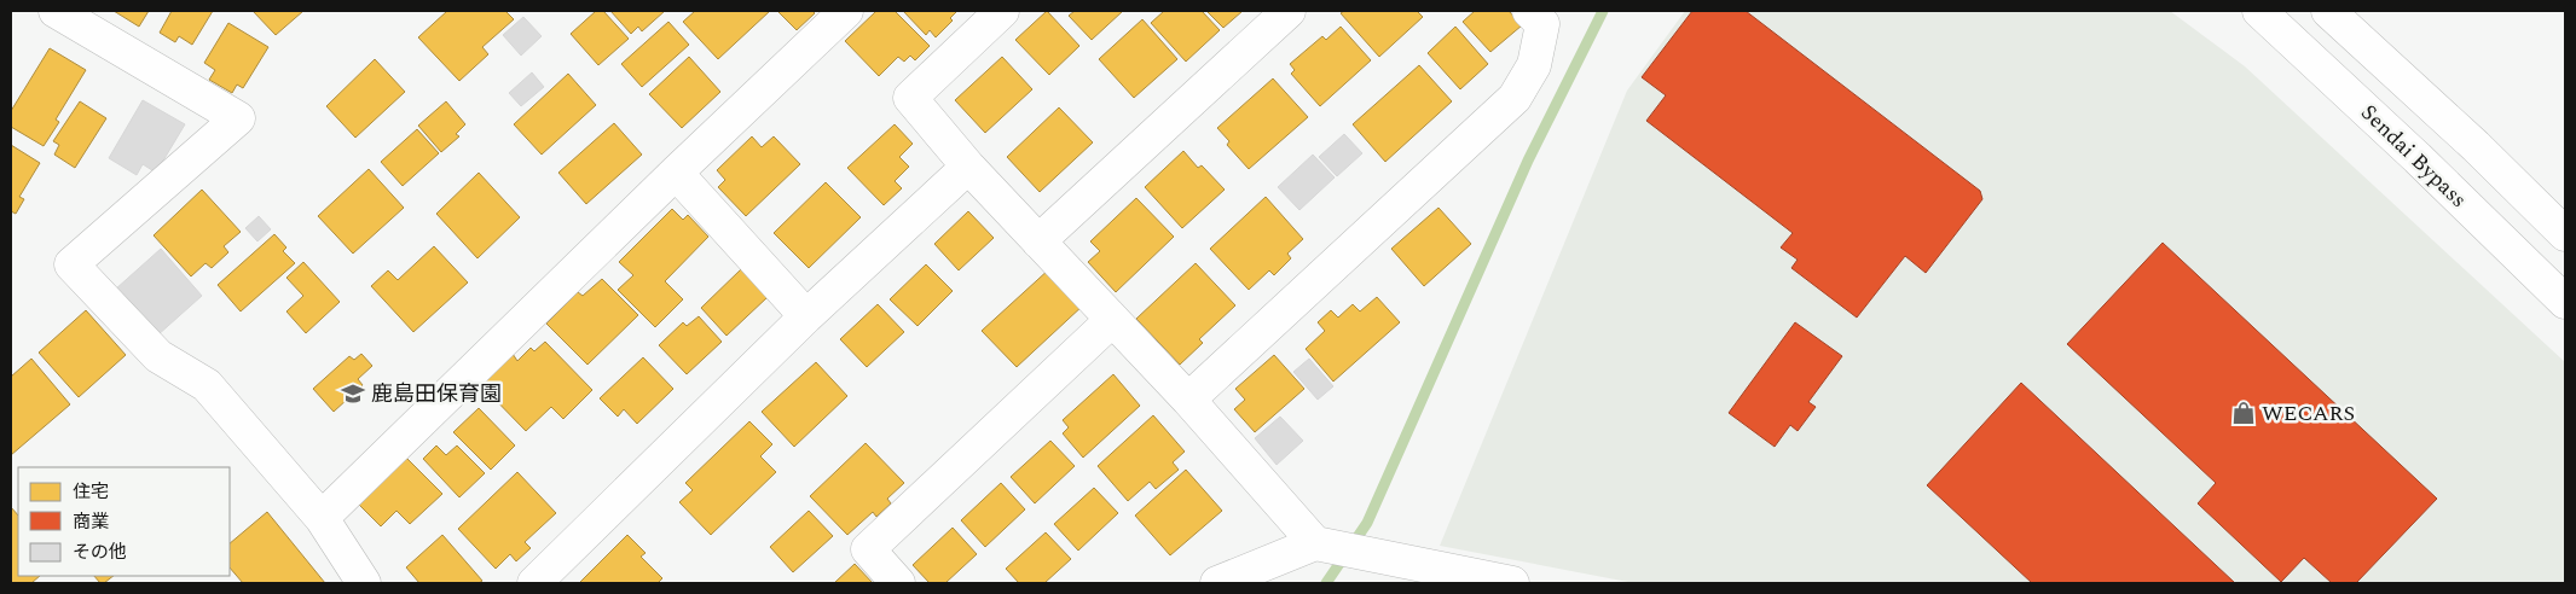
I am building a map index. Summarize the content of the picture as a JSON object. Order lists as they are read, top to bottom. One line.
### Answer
{"streets":{"main road":["Sendai Bypass"]},"places":{"school or university":["鹿島田保育園"],"shop":["WECARS"]},"legend":["住宅","商業","その他"]}
